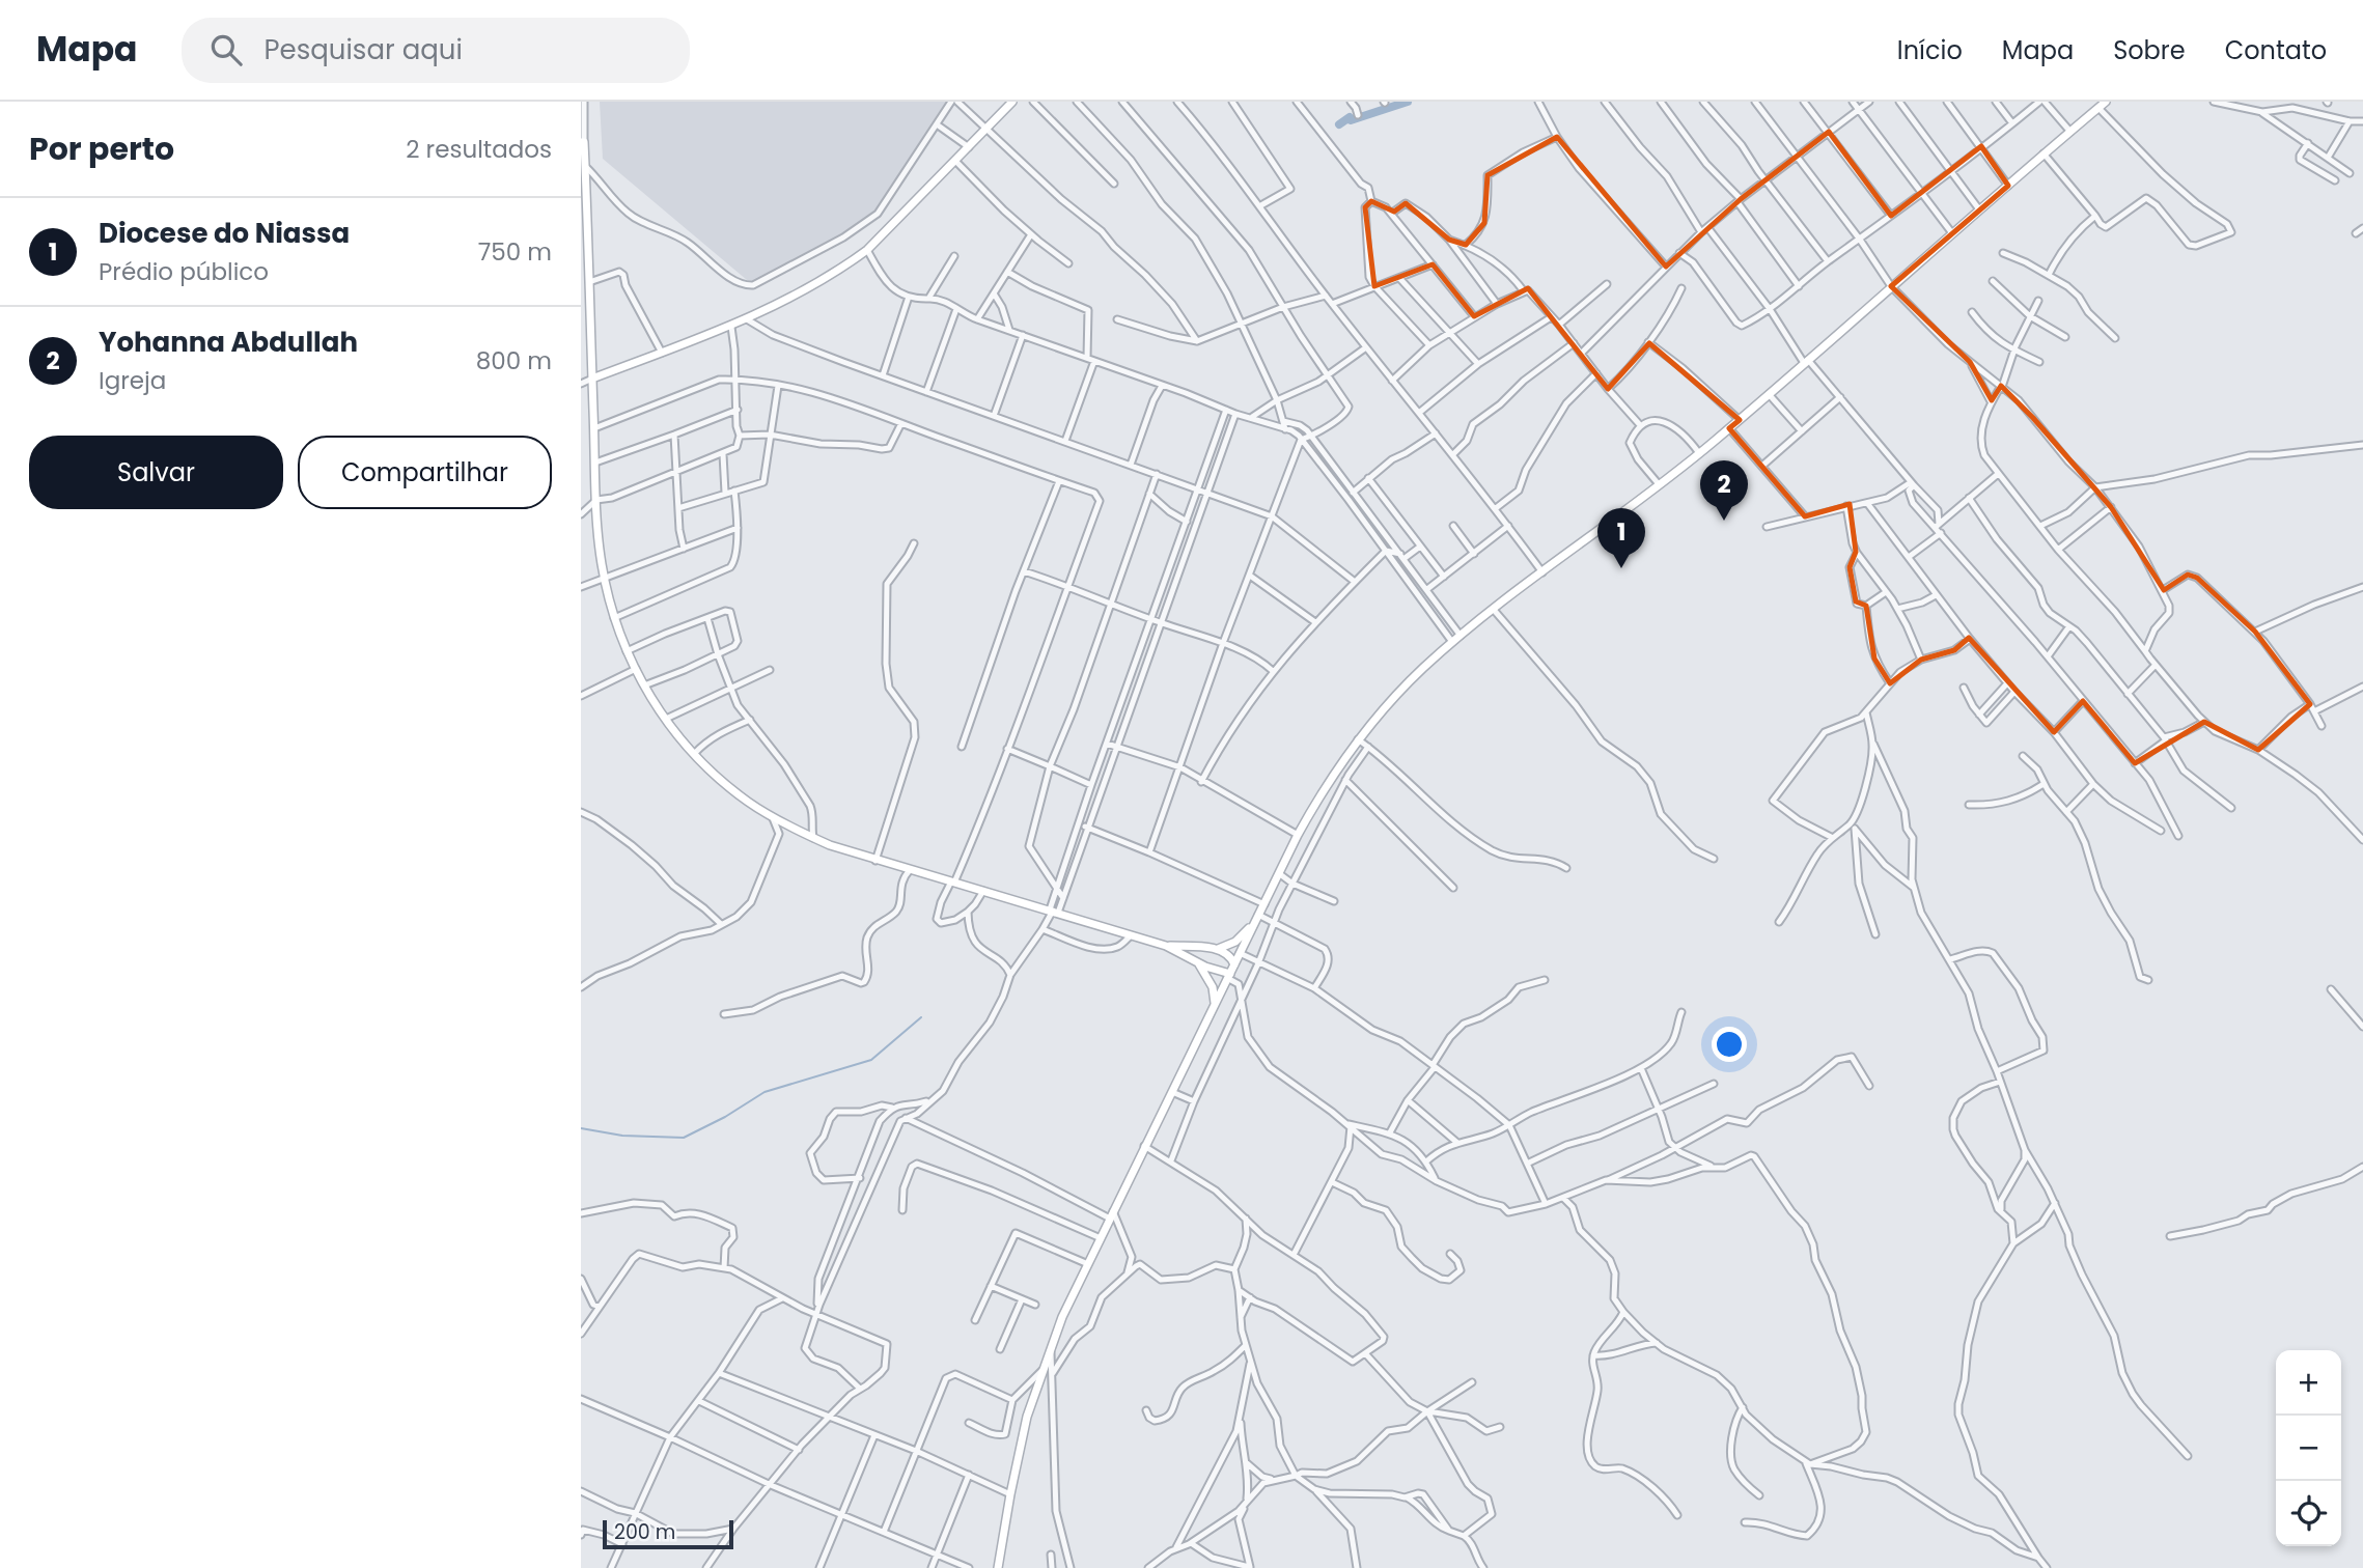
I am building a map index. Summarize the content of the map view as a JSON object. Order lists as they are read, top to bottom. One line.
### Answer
{"scale_bar":"200 m","page":{"header":"Mapa","search":"Pesquisar aqui","nav":["Início","Mapa","Sobre","Contato"],"heading":["Por perto","2 resultados"],"list":[{"mark":"1","name":"Diocese do Niassa","note":"Prédio público","value":"750 m"},{"mark":"2","name":"Yohanna Abdullah","note":"Igreja","value":"800 m"}],"buttons":["Salvar","Compartilhar"],"pins":["2","1"],"map_buttons":["+","−"],"scale":"200 m"}}
